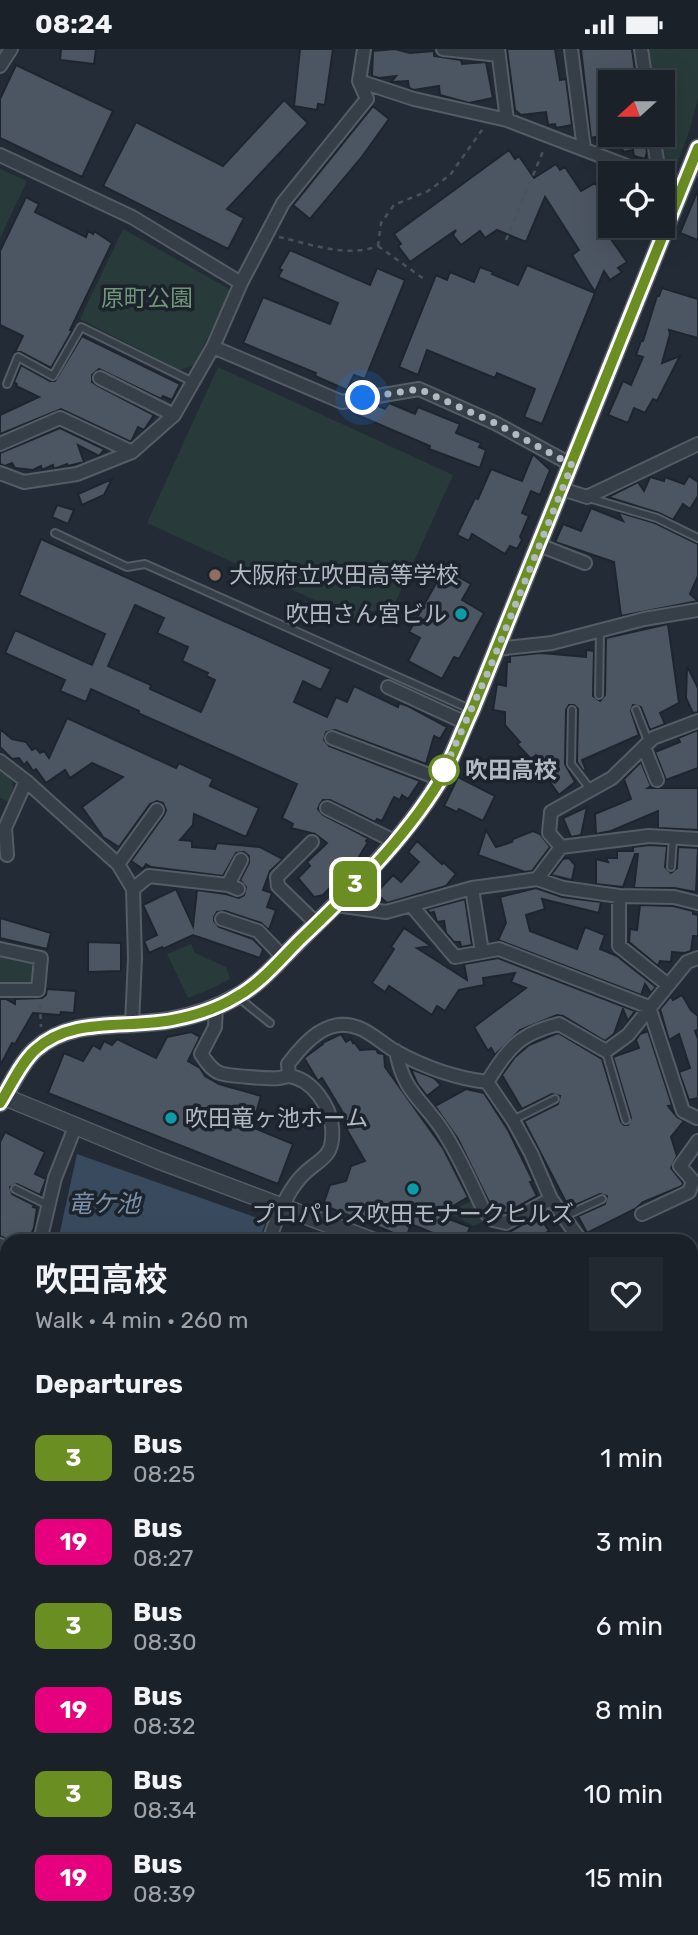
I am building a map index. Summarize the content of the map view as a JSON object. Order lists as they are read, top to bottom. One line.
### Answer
{"water":["竜ケ池"],"parks":["原町公園"],"places":["大阪府立吹田高等学校","吹田さん宮ビル","吹田高校","吹田竜ヶ池ホーム","プロパレス吹田モナークヒルズ"],"lines":["bus line 3"],"north":"left","page":{"status":"08:24","on_map":"3","heading":[["吹田高校","Walk · 4 min · 260 m"],"Departures"],"list":[{"mark":"3","name":"Bus","note":"08:25","value":"1 min"},{"mark":"19","name":"Bus","note":"08:27","value":"3 min"},{"mark":"3","name":"Bus","note":"08:30","value":"6 min"},{"mark":"19","name":"Bus","note":"08:32","value":"8 min"},{"mark":"3","name":"Bus","note":"08:34","value":"10 min"},{"mark":"19","name":"Bus","note":"08:39","value":"15 min"}]}}
